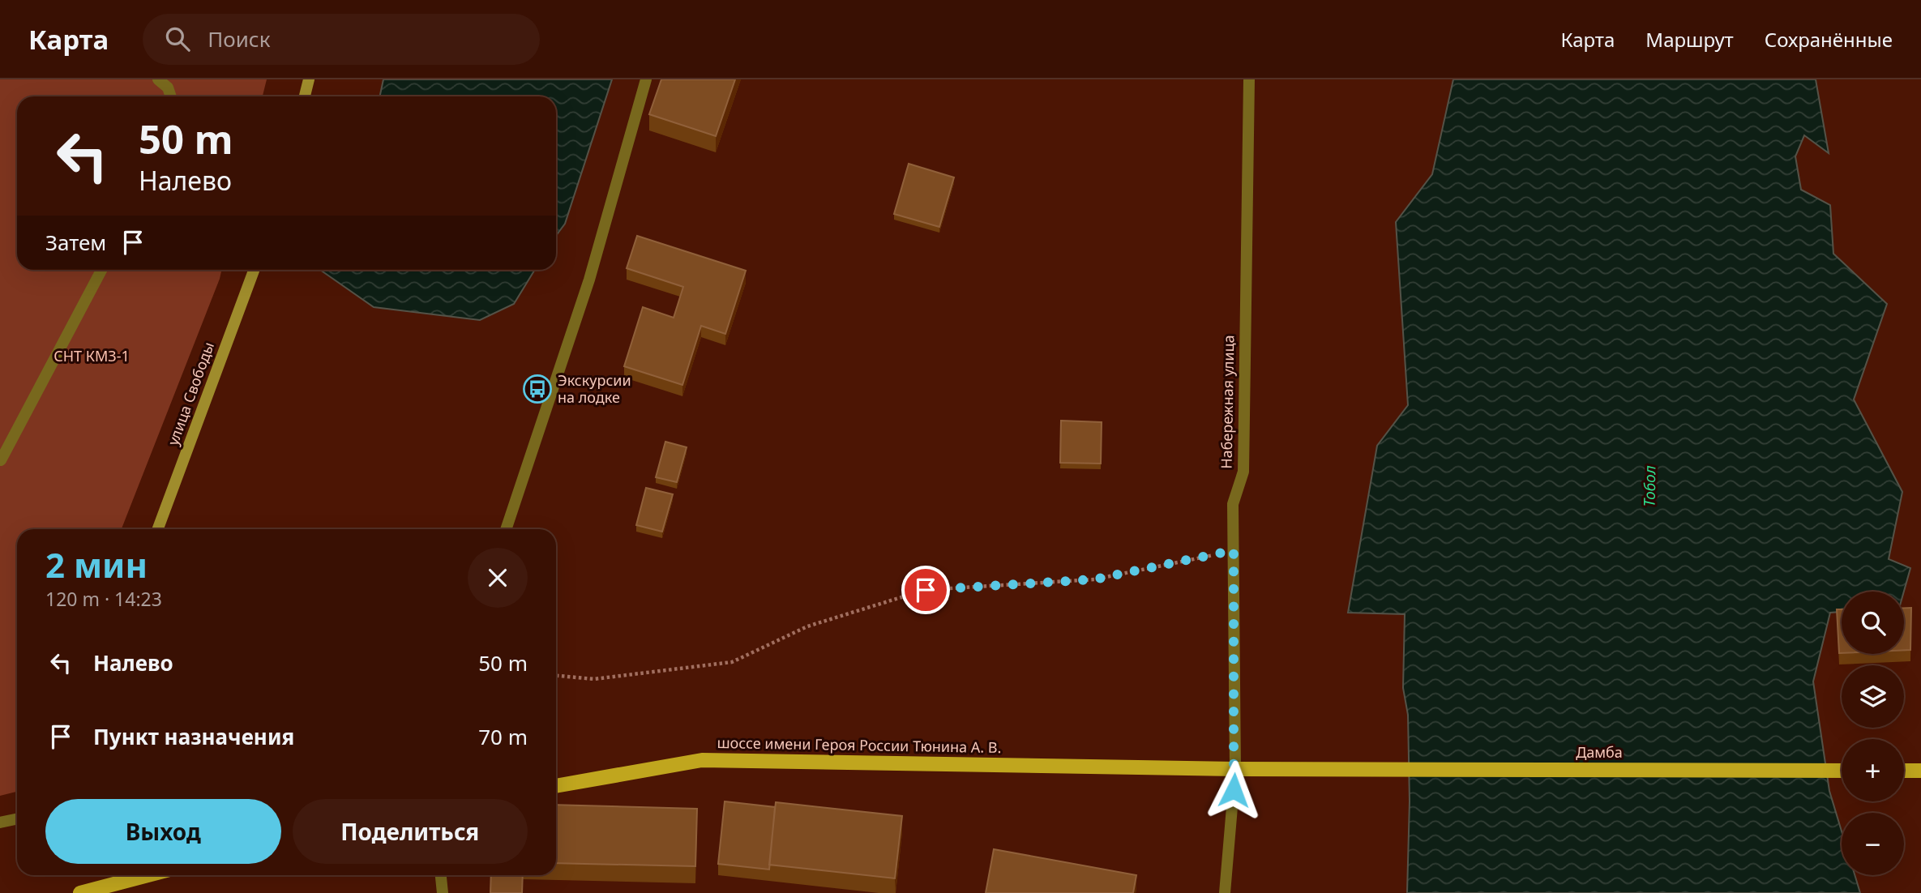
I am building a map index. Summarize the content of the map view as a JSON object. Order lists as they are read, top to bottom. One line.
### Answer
{"streets":{"main road":["шоссе имени Героя России Тюнина А. В.","Дамба"],"street":["улица Свободы","Набережная улица"]},"crossings":[["Набережная улица","шоссе имени Героя России Тюнина А. В."],["Набережная улица","Дамба"],["шоссе имени Героя России Тюнина А. В.","Дамба"]],"water":["Тобол"],"parks":["СНТ КМЗ-1"],"places":{"bus stop":["Экскурсии на лодке"]},"page":{"header":"Карта","search":"Поиск","nav":["Карта","Маршрут","Сохранённые"],"turn":["50 m","Налево"],"then":"Затем","heading":["2 мин","120 m · 14:23"],"map_buttons":["+","−"],"list":[{"name":"Налево","value":"50 m"},{"name":"Пункт назначения","value":"70 m"}],"buttons":["Выход","Поделиться"]}}
